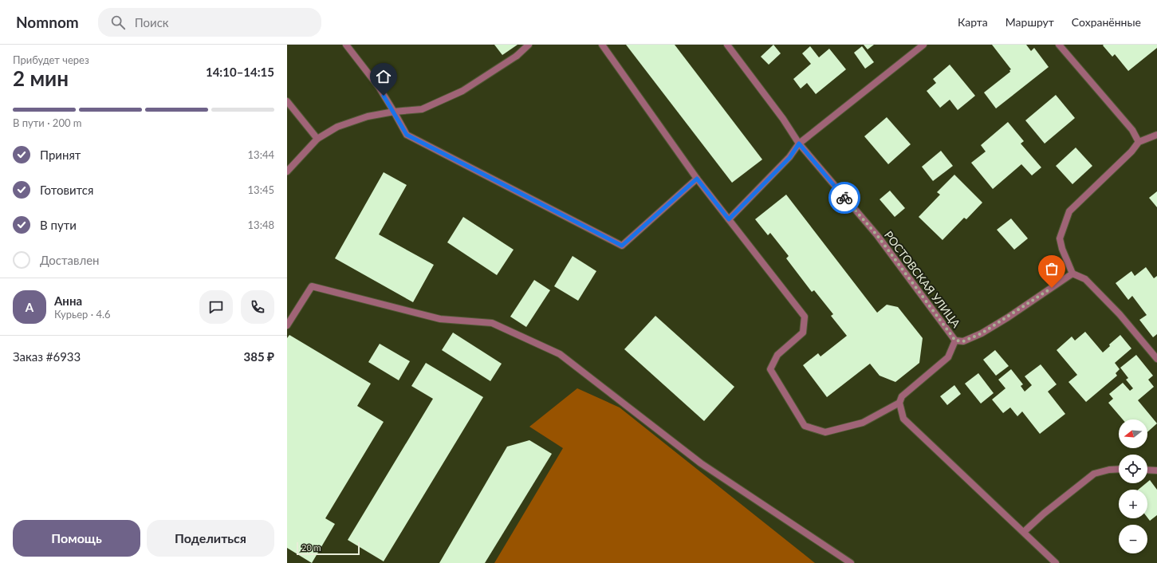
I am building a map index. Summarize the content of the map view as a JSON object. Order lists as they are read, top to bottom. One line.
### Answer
{"streets":{"street":["РОСТОВСКАЯ УЛИЦА"]},"scale_bar":"20 m","north":"left","page":{"header":"Nomnom","search":"Поиск","nav":["Карта","Маршрут","Сохранённые"],"heading":["2 мин","Прибудет через","14:10–14:15"],"panel":["Анна","Курьер · 4.6","Заказ #6933","385 ₽"],"bar":"В пути · 200 m","list":[["Принят","13:44"],["Готовится","13:45"],["В пути","13:48"],"Доставлен"],"round":"А","map_buttons":["+","−"],"buttons":["Помощь","Поделиться"],"scale":"20 m"}}
